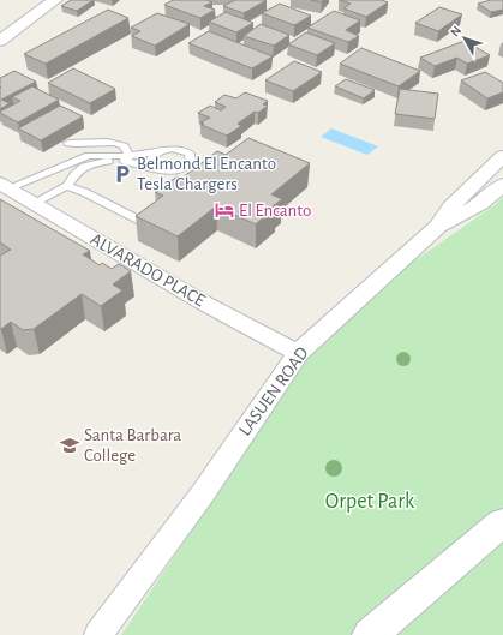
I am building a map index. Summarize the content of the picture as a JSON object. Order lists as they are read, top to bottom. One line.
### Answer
{"streets":{"street":["ALVARADO PLACE","LASUEN ROAD"]},"crossings":[["ALVARADO PLACE","LASUEN ROAD"]],"parks":["Orpet Park"],"places":{"parking":["Belmond El Encanto Tesla Chargers"],"hotel":["El Encanto"],"school or university":["Santa Barbara College"]},"north":"top left"}
